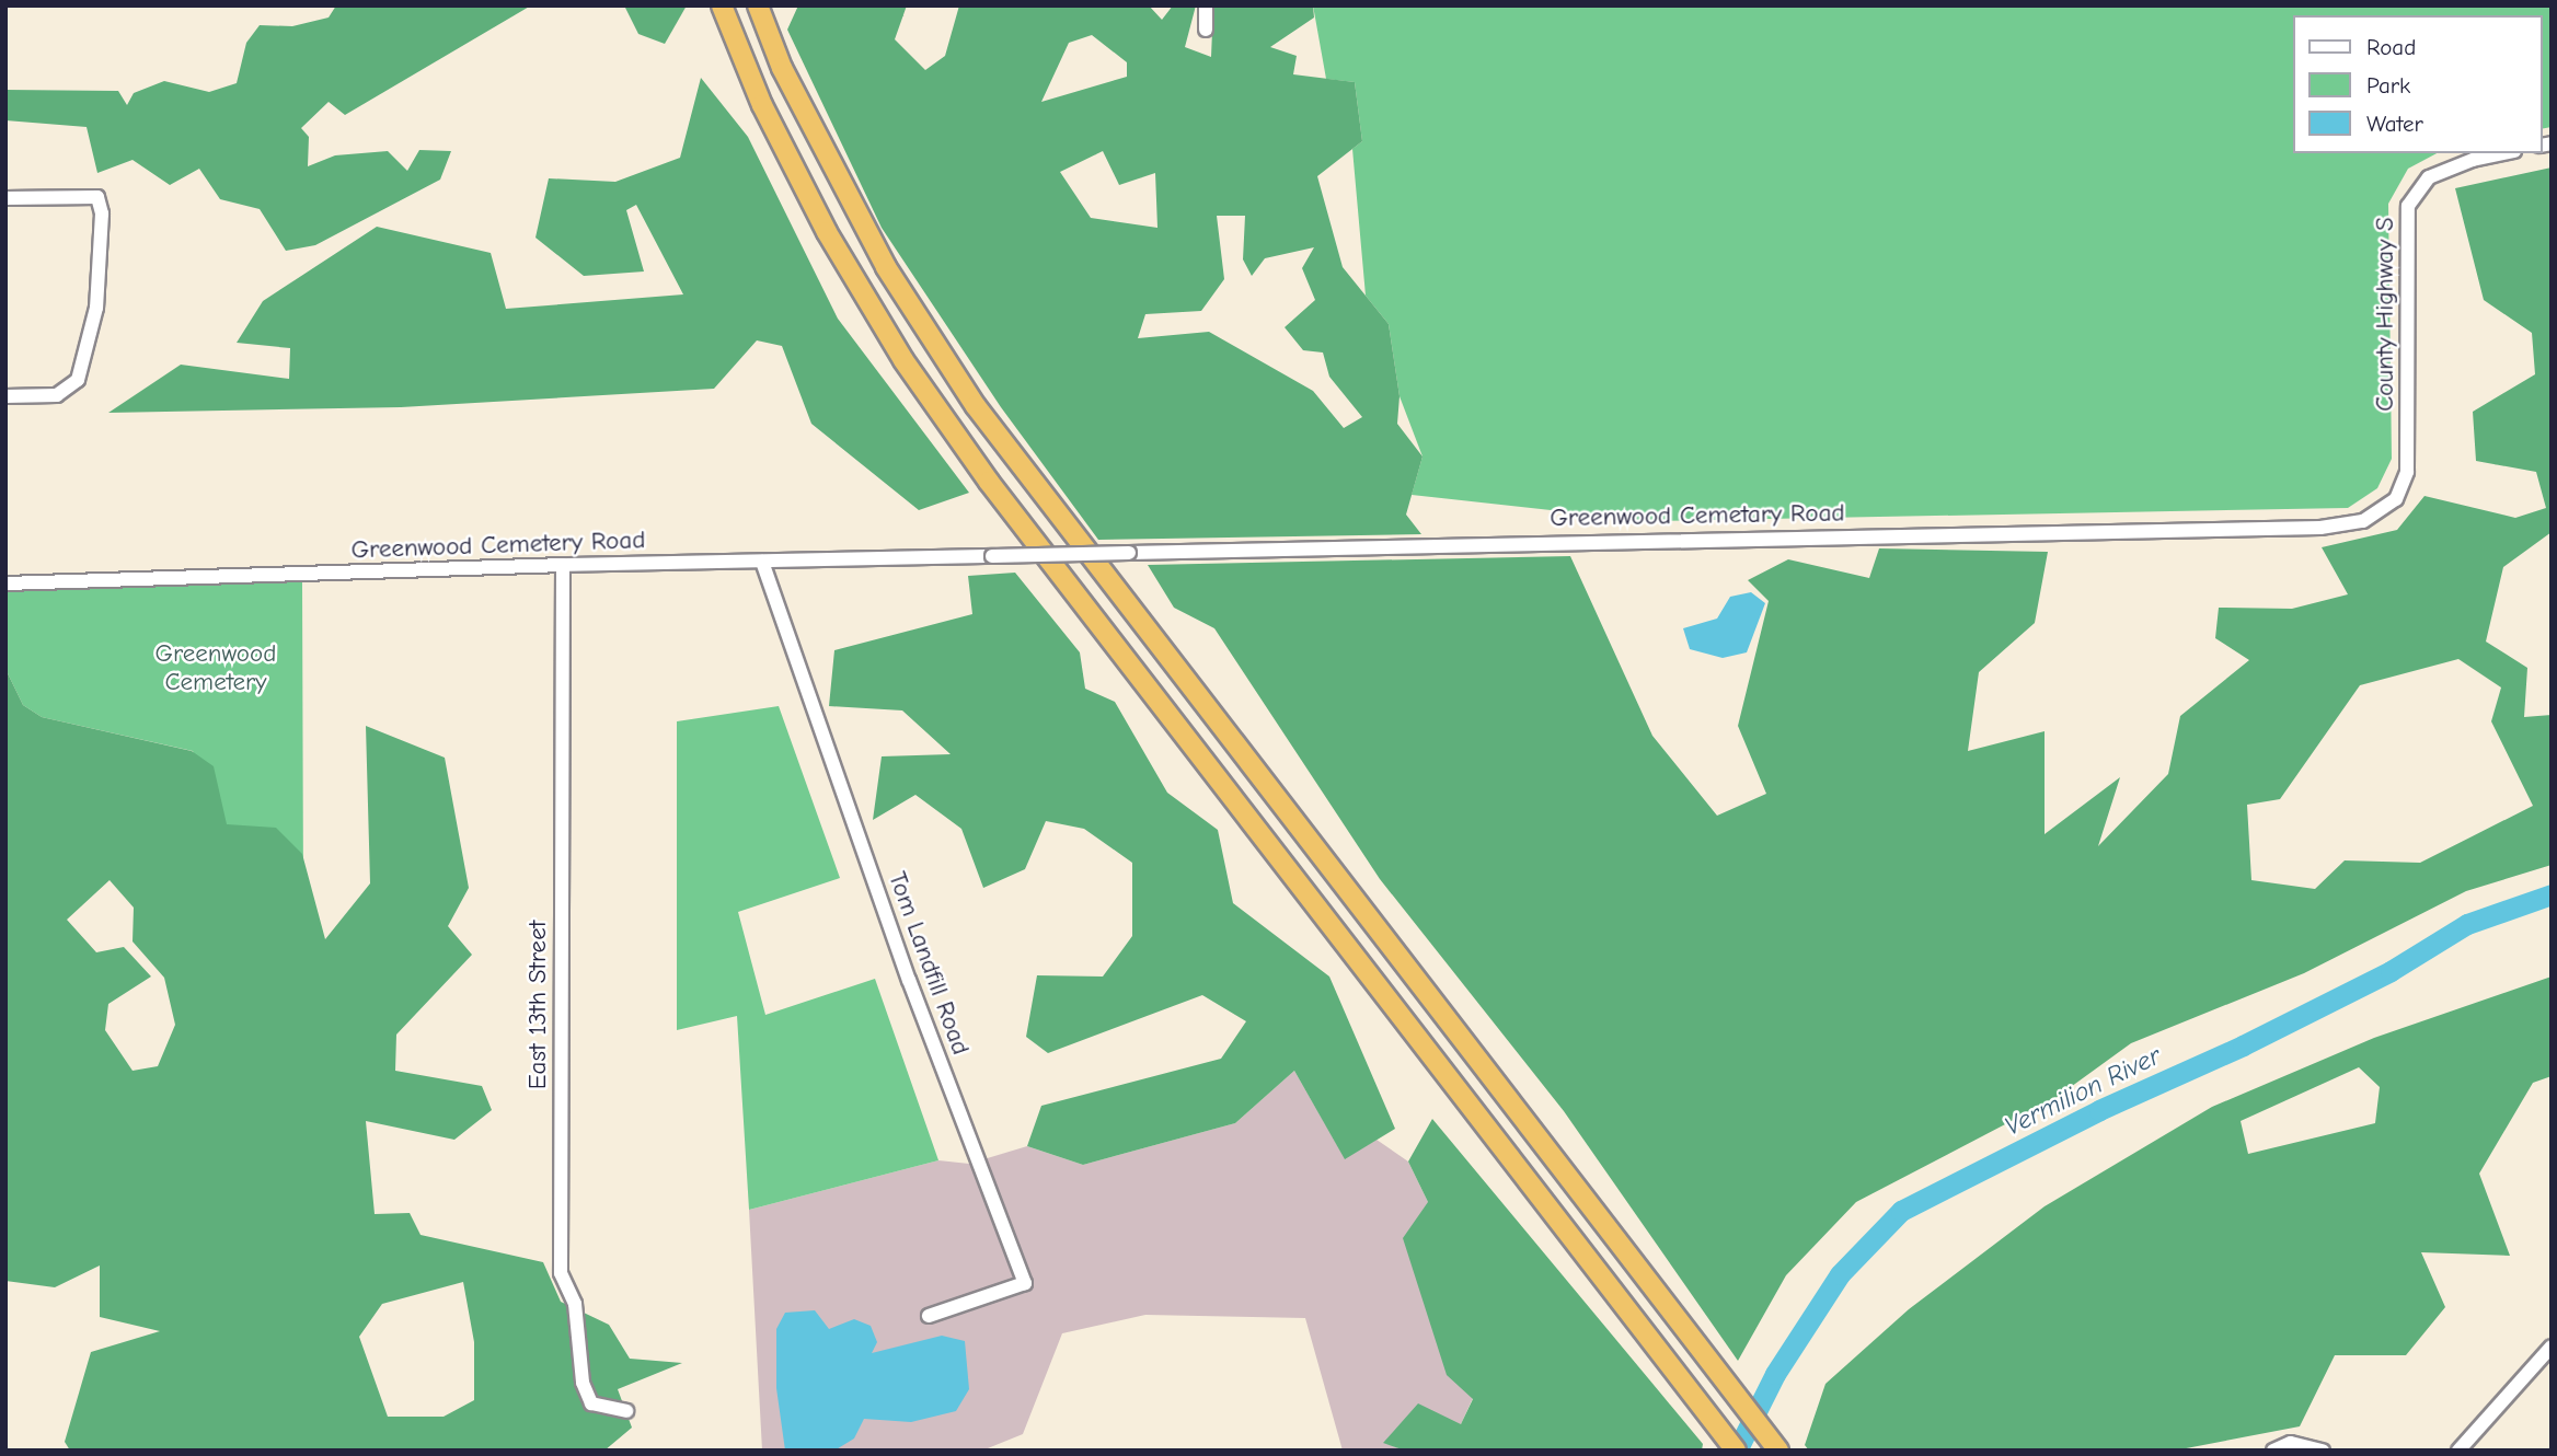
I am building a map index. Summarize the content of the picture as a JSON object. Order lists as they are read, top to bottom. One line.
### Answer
{"streets":{"street":["County Highway S","Greenwood Cemetary Road","Greenwood Cemetery Road","Tom Landfill Road","East 13th Street"]},"crossings":[["County Highway S","Greenwood Cemetary Road"],["Greenwood Cemetary Road","Greenwood Cemetery Road"],["Greenwood Cemetery Road","Tom Landfill Road"],["Greenwood Cemetery Road","East 13th Street"]],"water":["Vermilion River"],"parks":["Greenwood Cemetery"],"legend":["Road","Park","Water"]}
